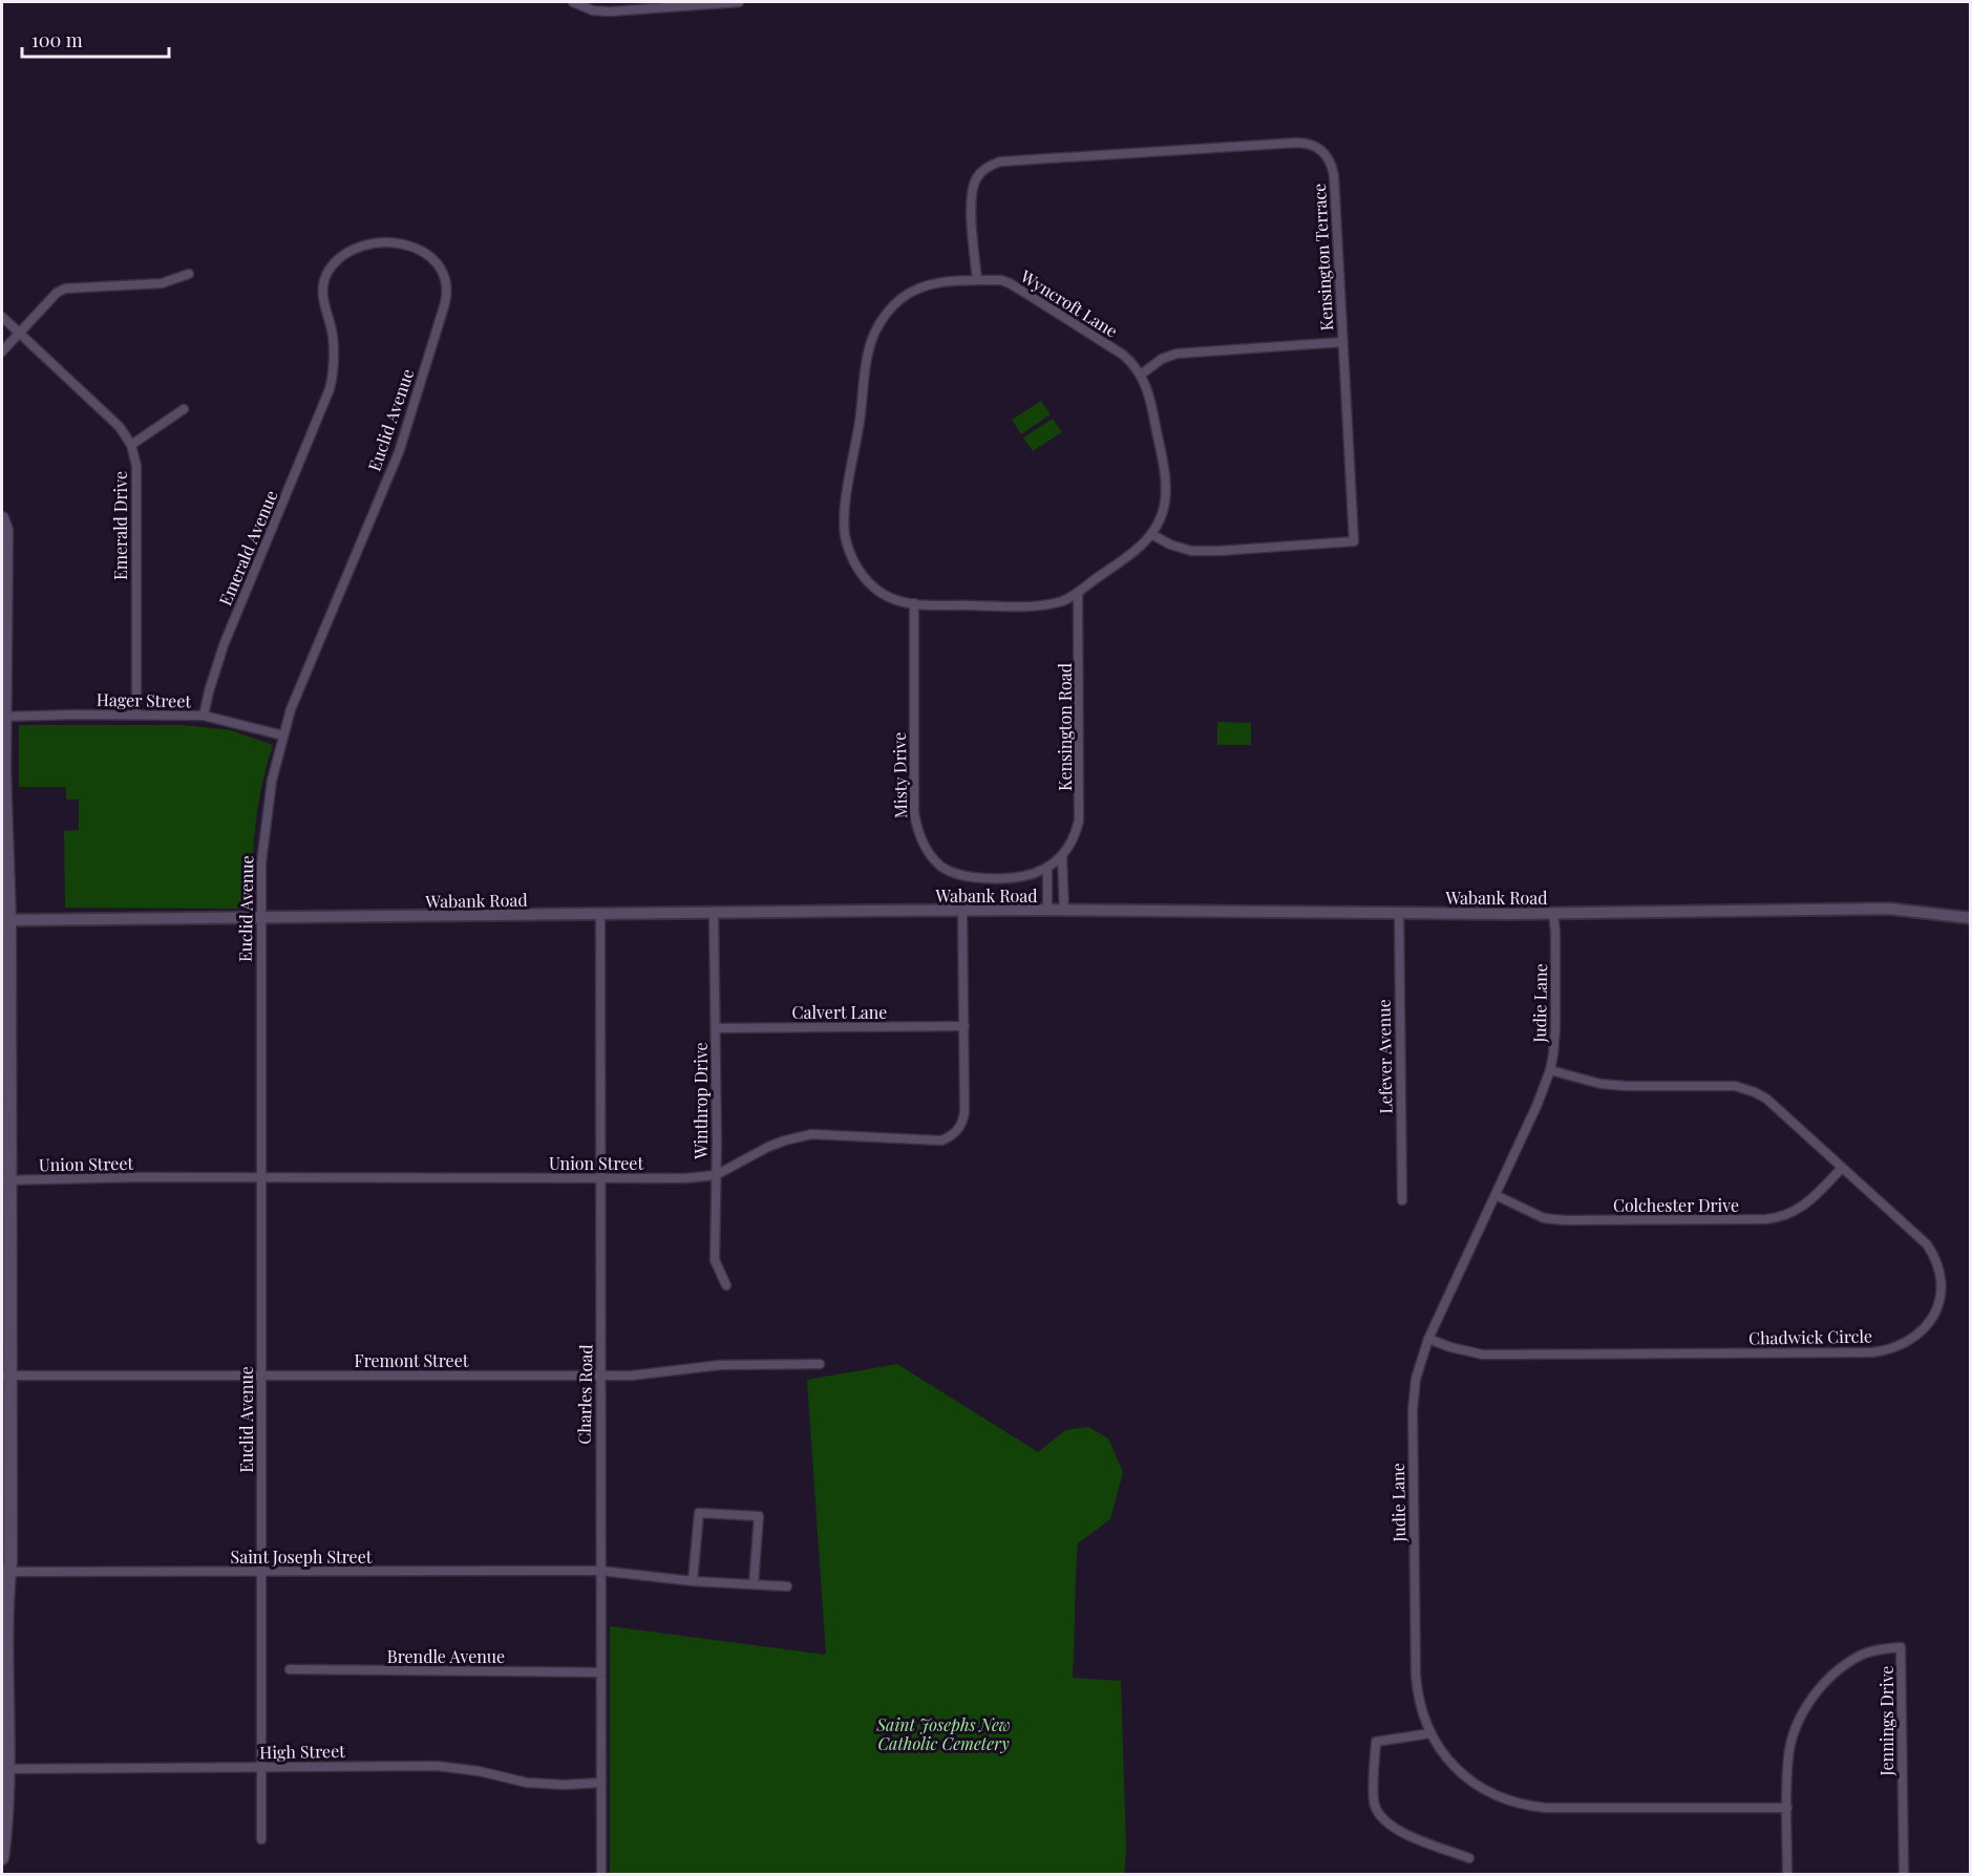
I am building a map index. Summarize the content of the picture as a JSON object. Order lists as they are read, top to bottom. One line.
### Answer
{"streets":{"street":["Kensington Terrace","Wyncroft Lane","Euclid Avenue","Emerald Drive","Emerald Avenue","Hager Street","Kensington Road","Misty Drive","Wabank Road","Judie Lane","Calvert Lane","Lefever Avenue","Winthrop Drive","Union Street","Colchester Drive","Chadwick Circle","Fremont Street","Charles Road","Saint Joseph Street","Brendle Avenue","Jennings Drive","High Street"]},"crossings":[["Kensington Terrace","Wyncroft Lane"],["Wyncroft Lane","Kensington Road"],["Wyncroft Lane","Misty Drive"],["Euclid Avenue","Emerald Avenue"],["Euclid Avenue","Hager Street"],["Euclid Avenue","Wabank Road"],["Euclid Avenue","Union Street"],["Euclid Avenue","Fremont Street"],["Euclid Avenue","Saint Joseph Street"],["Euclid Avenue","High Street"],["Emerald Drive","Hager Street"],["Emerald Avenue","Hager Street"],["Kensington Road","Misty Drive"],["Kensington Road","Wabank Road"],["Wabank Road","Judie Lane"],["Wabank Road","Lefever Avenue"],["Wabank Road","Winthrop Drive"],["Wabank Road","Union Street"],["Wabank Road","Charles Road"],["Judie Lane","Colchester Drive"],["Judie Lane","Chadwick Circle"],["Judie Lane","Jennings Drive"],["Calvert Lane","Winthrop Drive"],["Calvert Lane","Union Street"],["Winthrop Drive","Union Street"],["Union Street","Charles Road"],["Colchester Drive","Chadwick Circle"],["Fremont Street","Charles Road"],["Charles Road","Saint Joseph Street"],["Charles Road","Brendle Avenue"],["Charles Road","High Street"]],"parks":["Saint Josephs New Catholic Cemetery"],"scale_bar":"100 m"}
